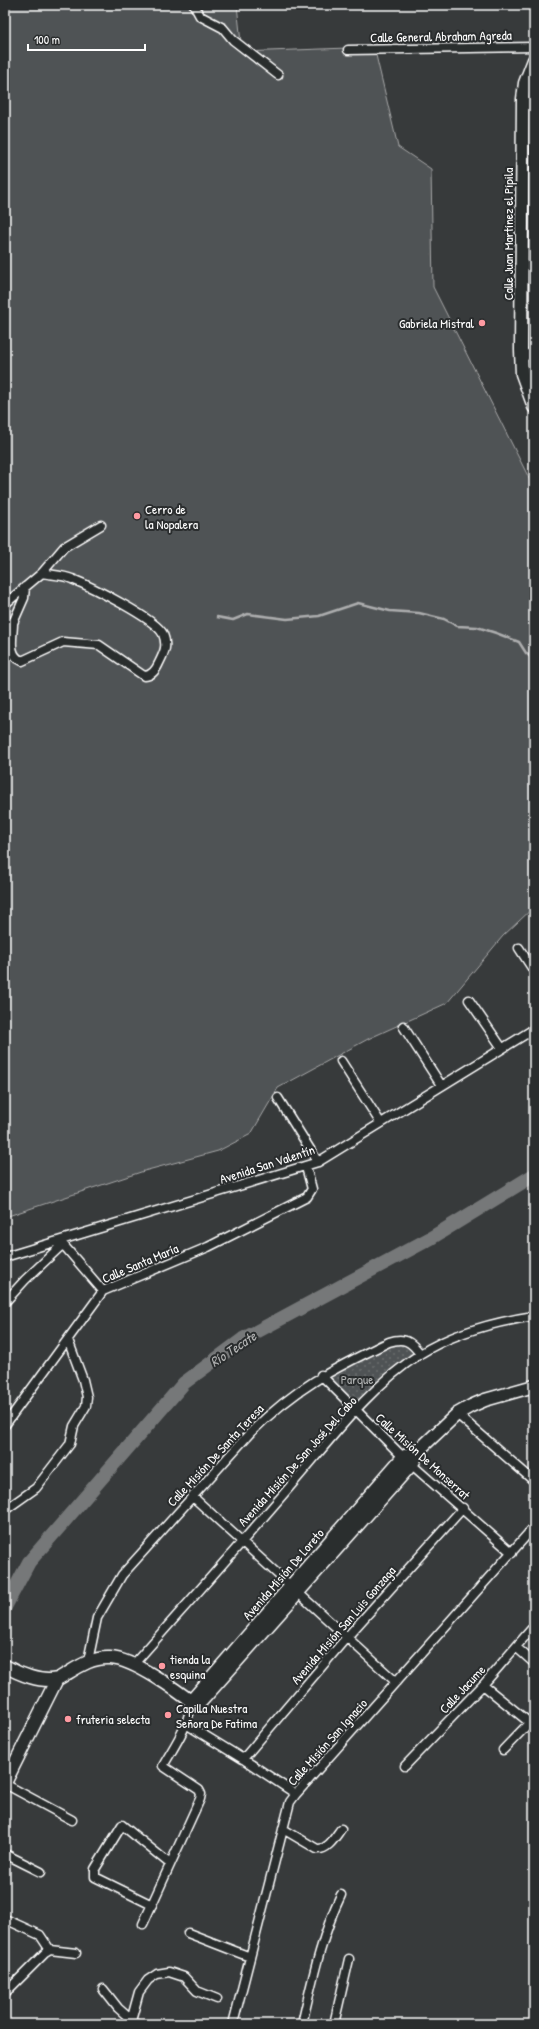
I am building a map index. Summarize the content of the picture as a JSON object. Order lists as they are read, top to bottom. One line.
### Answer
{"streets":{"street":["Calle General Abraham Agreda","Calle Juan Martínez el Pípila","Avenida San Valentín","Calle Santa María","Calle Misión De Santa Teresa","Calle Misión De Monserrat","Avenida Misión De San José Del Cabo","Avenida Misión De Loreto","Avenida Misión San Luis Gonzaga","Calle Jacume","Calle Misión San Ignacio"]},"crossings":[["Avenida San Valentín","Calle Santa María"],["Calle Misión De Santa Teresa","Calle Misión De Monserrat"],["Calle Misión De Santa Teresa","Avenida Misión De San José Del Cabo"],["Calle Misión De Monserrat","Avenida Misión De San José Del Cabo"],["Calle Misión De Monserrat","Avenida Misión De Loreto"],["Calle Misión De Monserrat","Avenida Misión San Luis Gonzaga"],["Calle Misión De Monserrat","Calle Misión San Ignacio"]],"water":["Río Tecate"],"parks":["Parque"],"places":["Gabriela Mistral","Cerro de la Nopalera","tienda la esquina","Capilla Nuestra Señora De Fatima","fruteria selecta"],"scale_bar":"100 m"}
